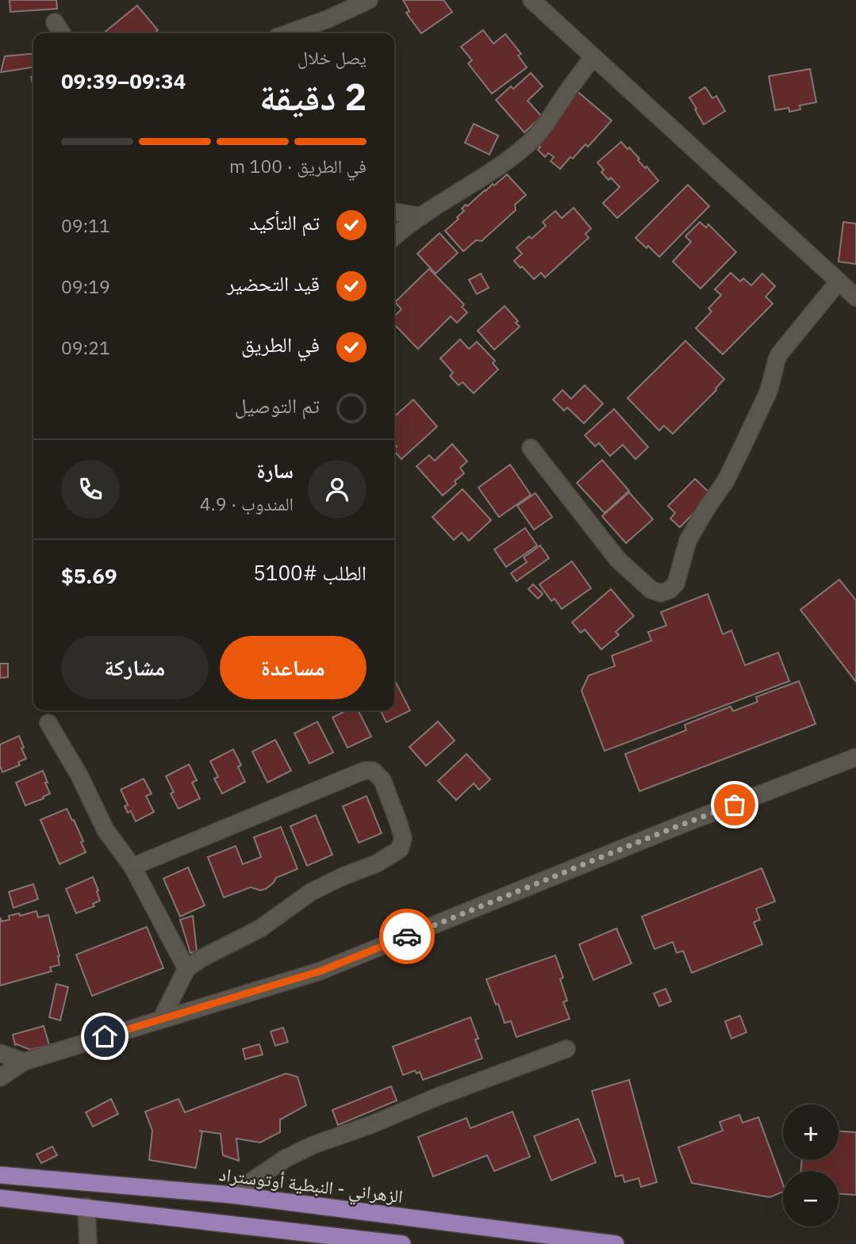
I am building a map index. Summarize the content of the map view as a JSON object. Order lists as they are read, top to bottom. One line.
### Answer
{"streets":{"highway":["الزهراني - النبطية أوتوستراد"]},"page":{"heading":["2 دقيقة","يصل خلال","09:34–09:39"],"panel":["سارة","المندوب · 4.9","الطلب #5100","$5.69"],"bar":"في الطريق · 100 m","list":[["تم التأكيد","09:11"],["قيد التحضير","09:19"],["في الطريق","09:21"],"تم التوصيل"],"buttons":["مساعدة","مشاركة"],"map_buttons":["+","−"]}}
